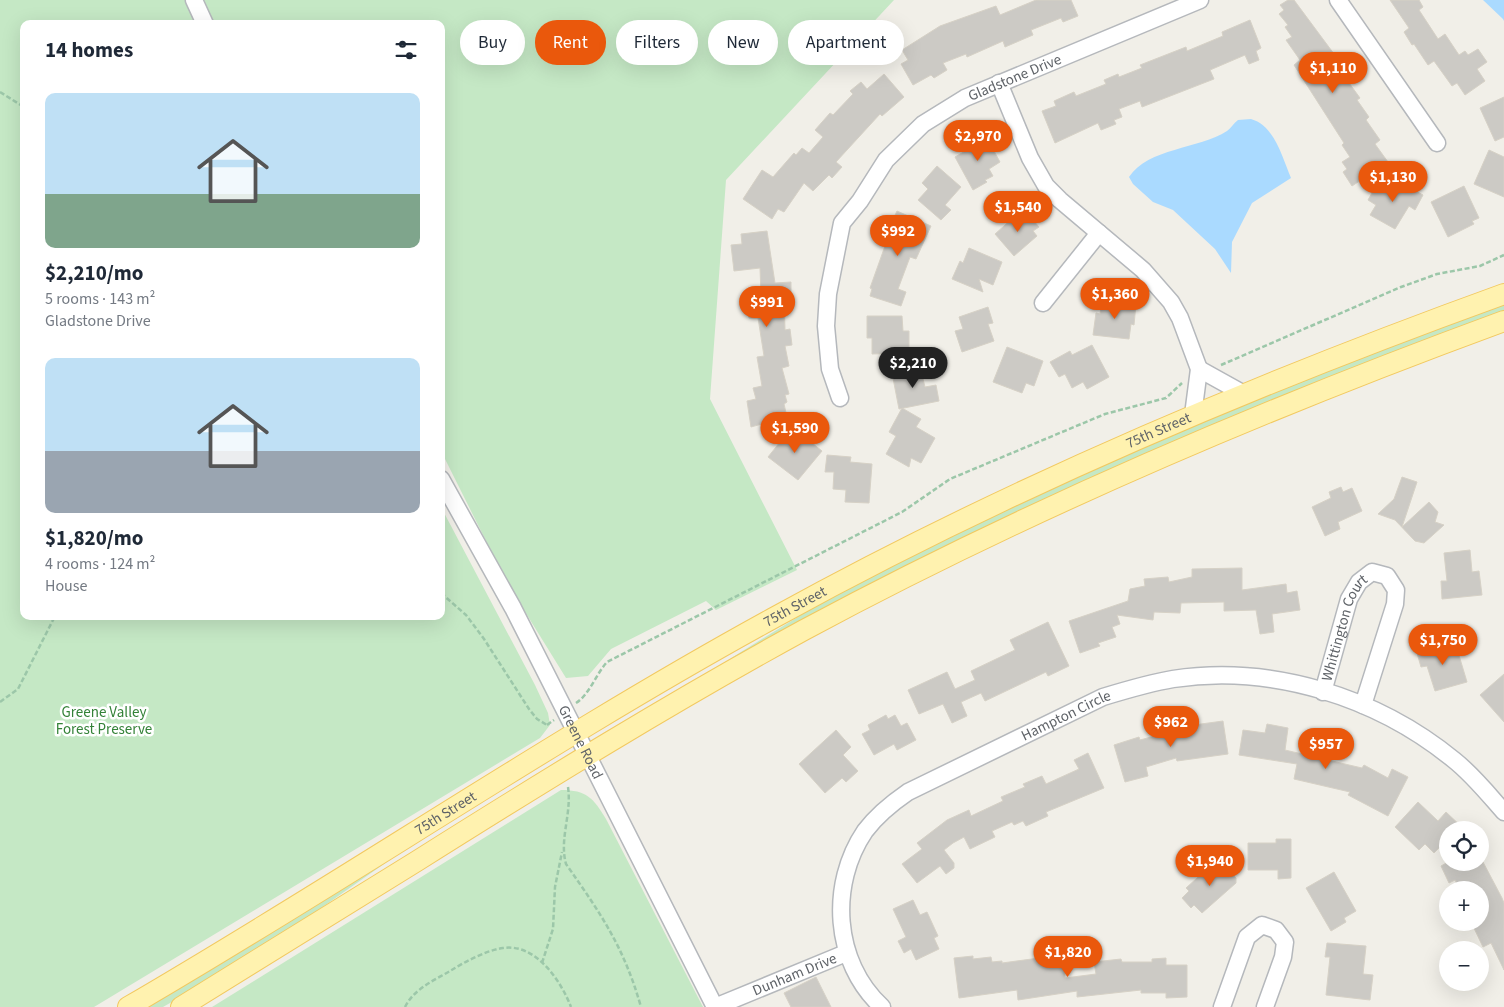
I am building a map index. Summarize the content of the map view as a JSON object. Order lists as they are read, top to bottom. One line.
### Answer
{"streets":{"main road":["75th Street"],"street":["Gladstone Drive","Whittington Court","Hampton Circle","Greene Road","Dunham Drive"]},"crossings":[["75th Street","Greene Road"],["Whittington Court","Hampton Circle"],["Hampton Circle","Dunham Drive"],["Greene Road","Dunham Drive"]],"parks":["Greene Valley Forest Preserve"],"page":{"chip":["Buy","Rent","Filters","New","Apartment"],"heading":"14 homes","price":["$1,110","$2,970","$1,130","$1,540","$992","$1,360","$991","$2,210","$1,590","$1,750","$962","$957","$1,940","$1,820"],"list":[{"name":"$2,210/mo","note":"5 rooms · 143 m² · Gladstone Drive"},{"name":"$1,820/mo","note":"4 rooms · 124 m² · House"}],"map_buttons":["+","−"]}}
